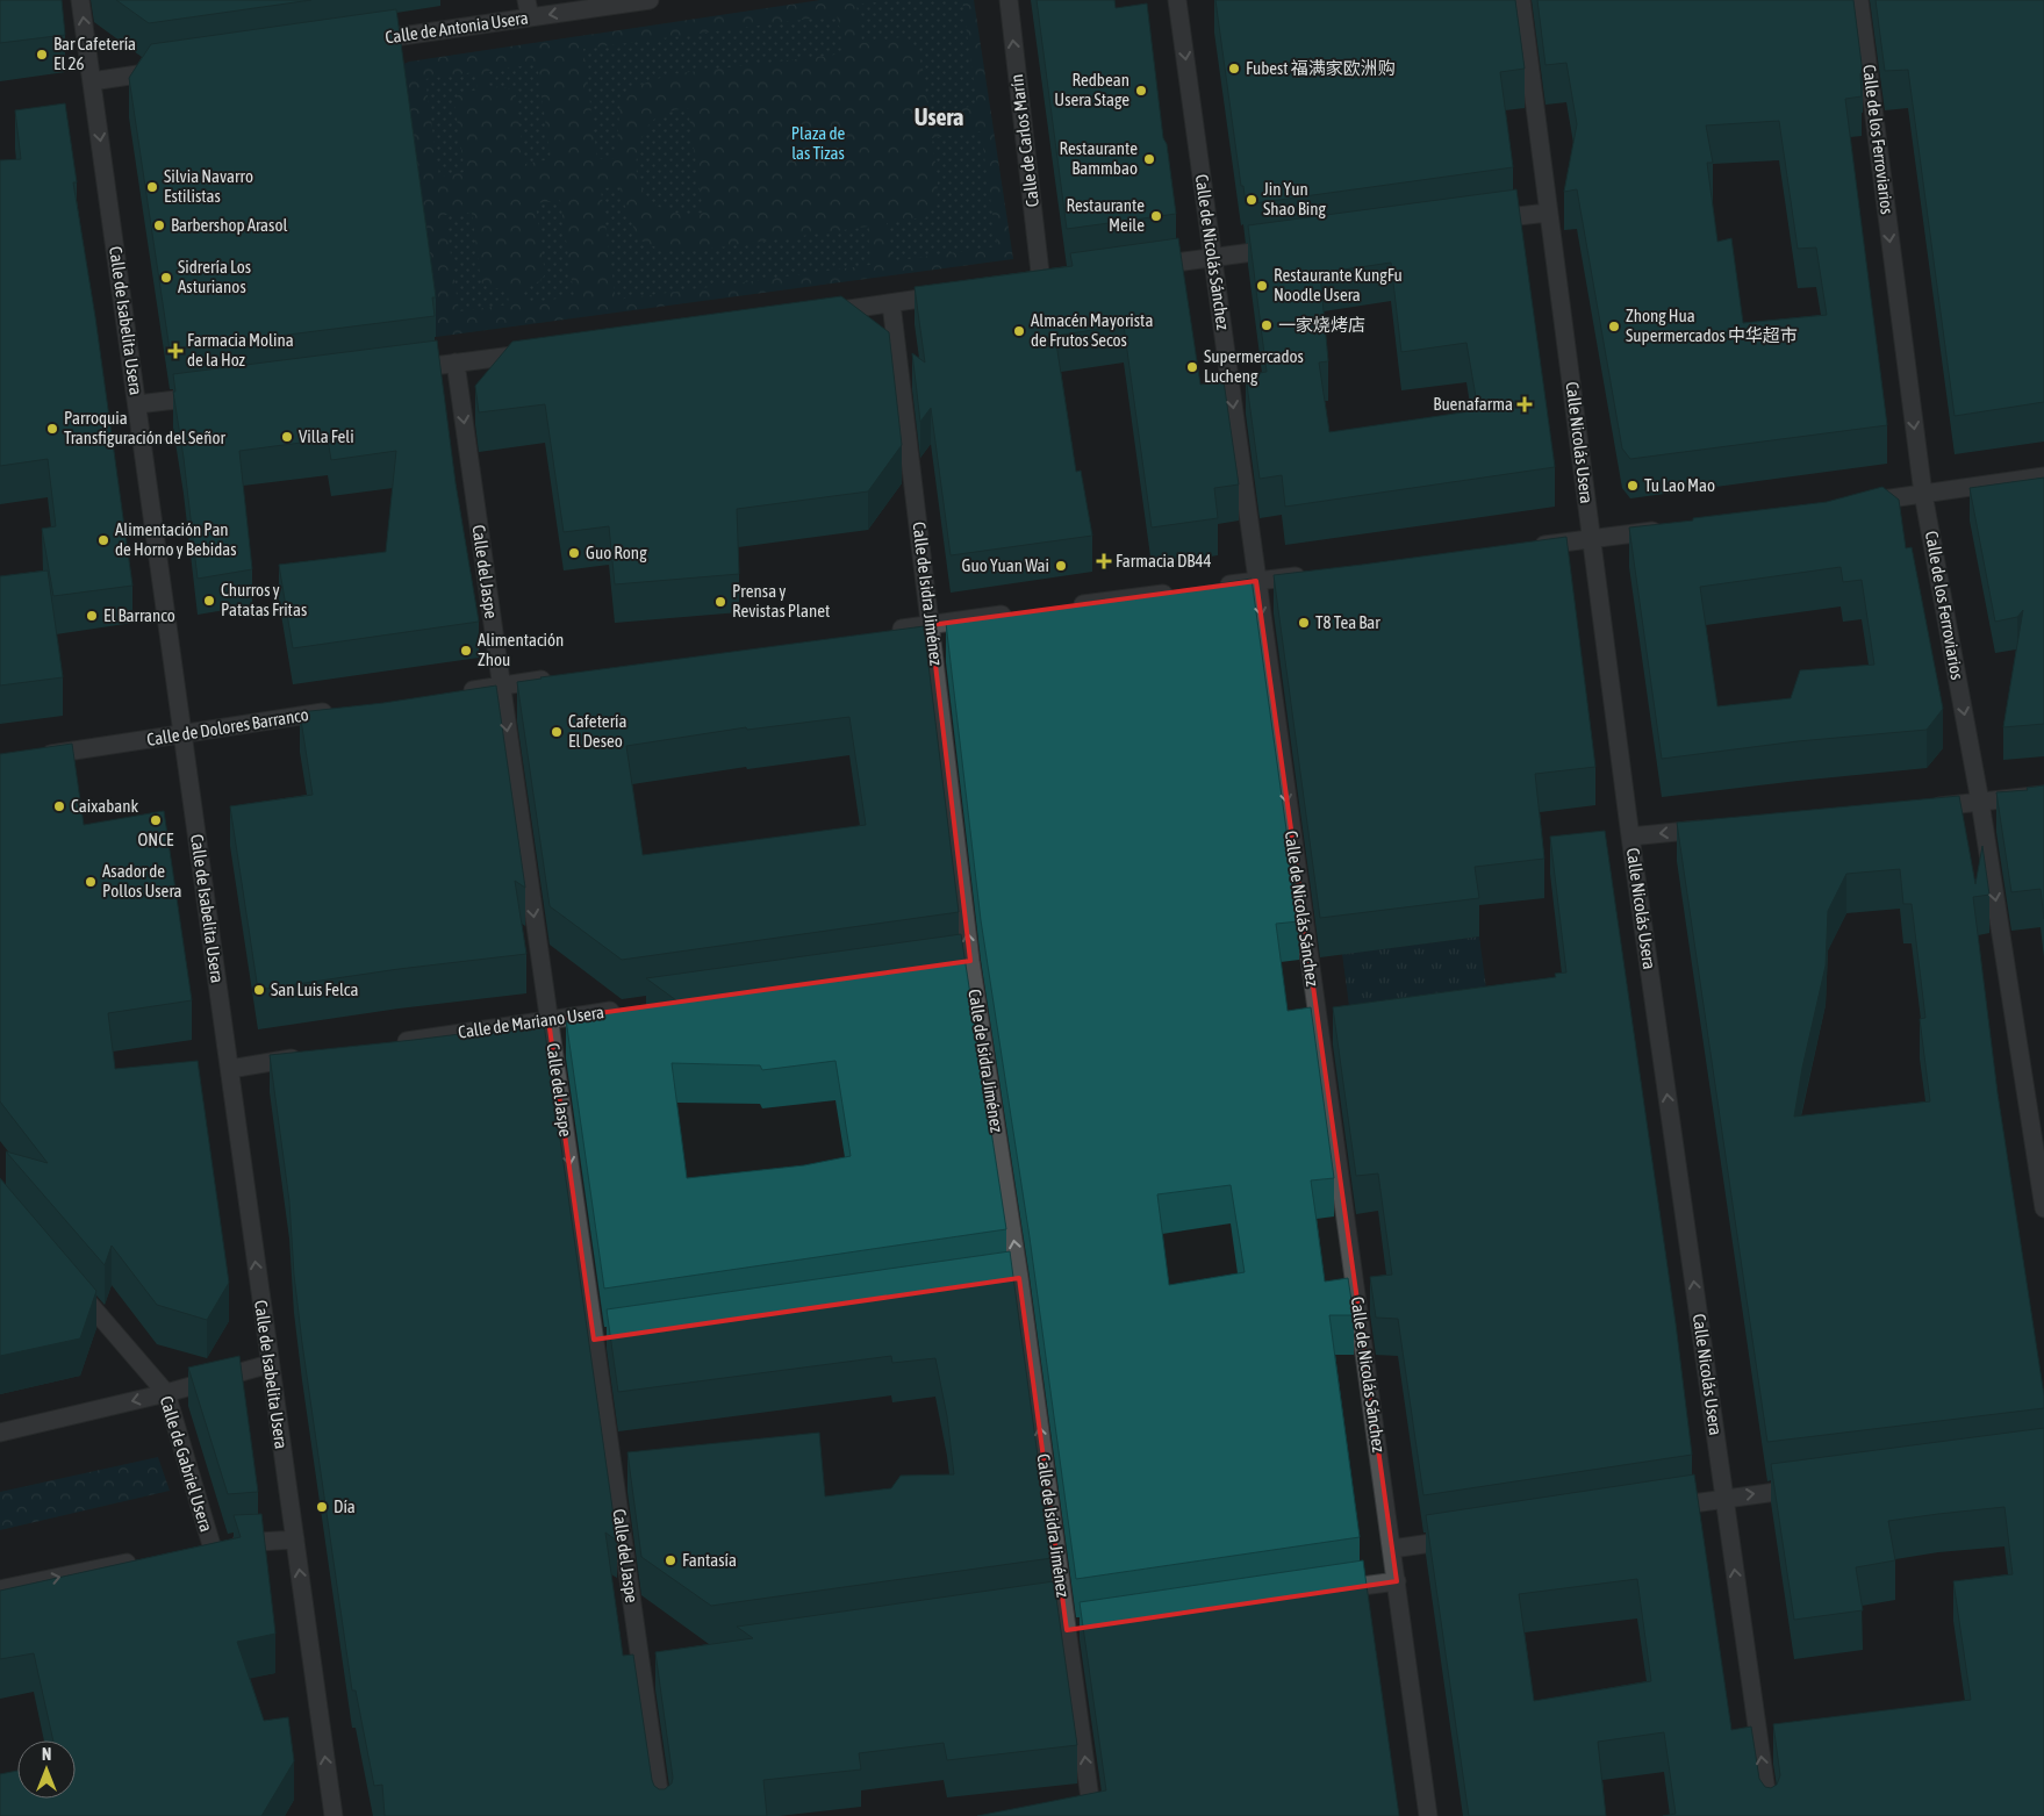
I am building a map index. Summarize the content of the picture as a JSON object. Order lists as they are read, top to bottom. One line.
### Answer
{"streets":{"street":["Calle de Antonia Usera","Calle de los Ferroviarios","Calle de Carlos Marín","Calle de Nicolás Sánchez","Calle de Isabelita Usera","Calle Nicolás Usera","Calle del Jaspe","Calle de Isidra Jiménez","Calle de Dolores Barranco","Calle de Mariano Usera","Calle de Gabriel Usera"]},"crossings":[["Calle de Isabelita Usera","Calle de Dolores Barranco"],["Calle de Isabelita Usera","Calle de Gabriel Usera"],["Calle del Jaspe","Calle de Mariano Usera"]],"one_way":["Calle de los Ferroviarios","Calle de Carlos Marín","Calle de Nicolás Sánchez","Calle Nicolás Usera","Calle del Jaspe","Calle de Isidra Jiménez"],"districts":["Usera"],"parks":["Plaza de las Tizas"],"places":{"other":["Bar Cafetería El 26","Fubest 福满家欧洲购","Redbean Usera Stage","Restaurante Bammbao","Silvia Navarro Estilistas","Jin Yun Shao Bing","Restaurante Meile","Barbershop Arasol","Sidrería Los Asturianos","Restaurante KungFu Noodle Usera","一家烧烤店","Zhong Hua Supermercados 中华超市","Almacén Mayorista de Frutos Secos","Supermercados Lucheng","Parroquia Transfiguración del Señor","Villa Feli","Tu Lao Mao","Alimentación Pan de Horno y Bebidas","Guo Rong","Guo Yuan Wai","Churros y Patatas Fritas","Prensa y Revistas Planet","El Barranco","T8 Tea Bar","Alimentación Zhou","Cafetería El Deseo","Caixabank","ONCE","Asador de Pollos Usera","San Luis Felca","Día","Fantasía"],"health":["Farmacia Molina de la Hoz","Buenafarma","Farmacia DB44"]},"north":"top"}
